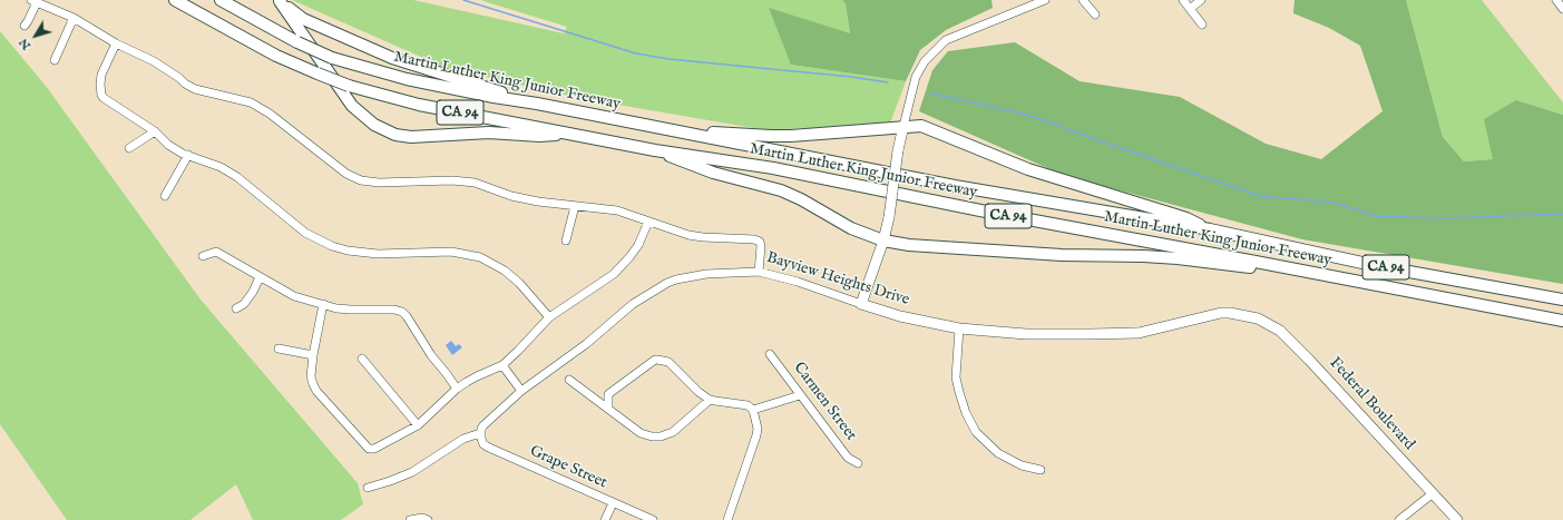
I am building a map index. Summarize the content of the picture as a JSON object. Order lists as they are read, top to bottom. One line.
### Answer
{"streets":{"highway":["Martin Luther King Junior Freeway","CA 94"],"main road":["Bayview Heights Drive","Federal Boulevard"],"street":["Carmen Street","Grape Street"]},"crossings":[["Bayview Heights Drive","Federal Boulevard"],["Bayview Heights Drive","Grape Street"]],"north":"bottom left"}
